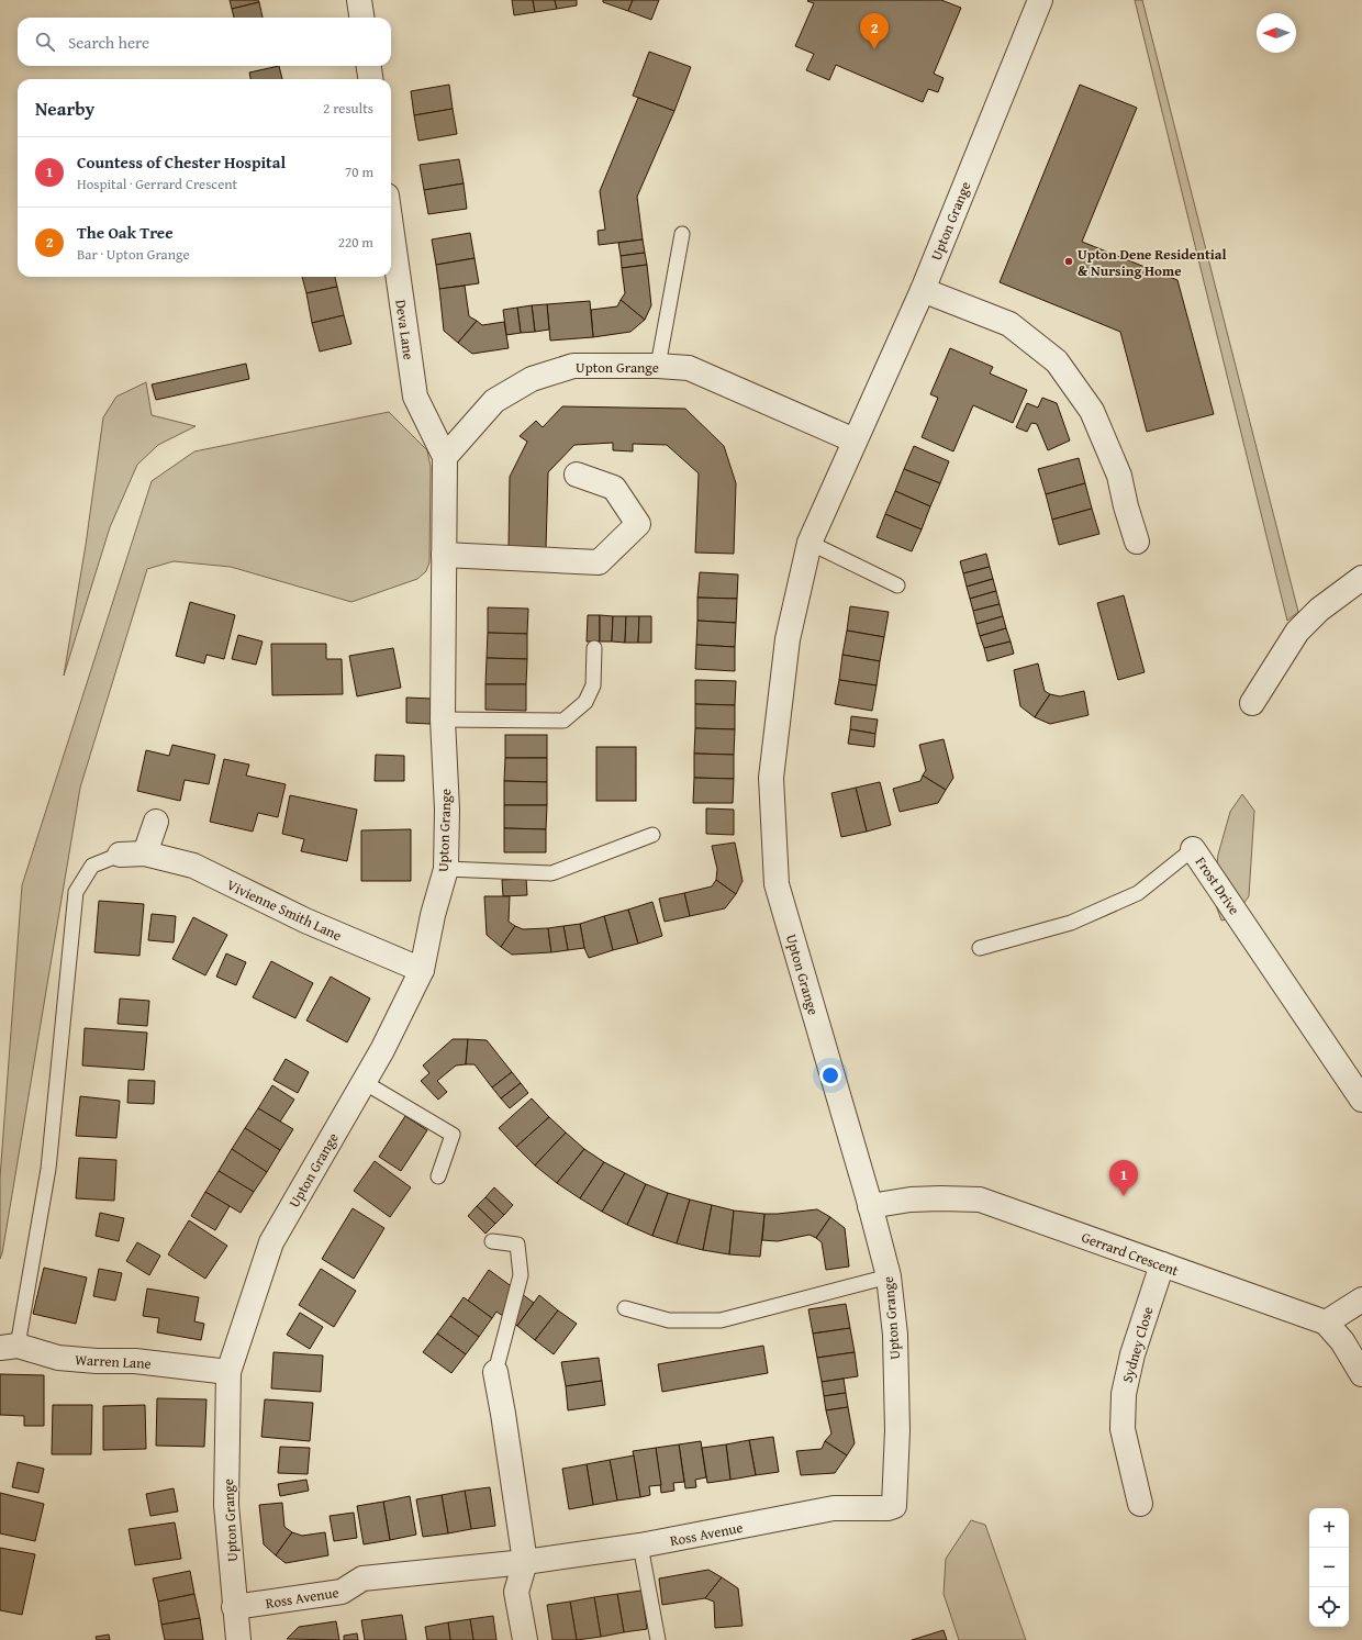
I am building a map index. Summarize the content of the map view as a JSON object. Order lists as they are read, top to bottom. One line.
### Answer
{"streets":{"street":["Upton Grange","Deva Lane","Frost Drive","Vivienne Smith Lane","Gerrard Crescent","Sydney Close","Warren Lane","Ross Avenue"]},"crossings":[["Upton Grange","Deva Lane"],["Upton Grange","Vivienne Smith Lane"],["Upton Grange","Gerrard Crescent"],["Upton Grange","Warren Lane"],["Upton Grange","Ross Avenue"],["Gerrard Crescent","Sydney Close"]],"places":["Upton Dene Residential & Nursing Home"],"north":"left","page":{"pins":["2","1"],"search":"Search here","heading":["Nearby","2 results"],"list":[{"mark":"1","name":"Countess of Chester Hospital","note":"Hospital · Gerrard Crescent","value":"70 m"},{"mark":"2","name":"The Oak Tree","note":"Bar · Upton Grange","value":"220 m"}],"map_buttons":["+","−"]}}
